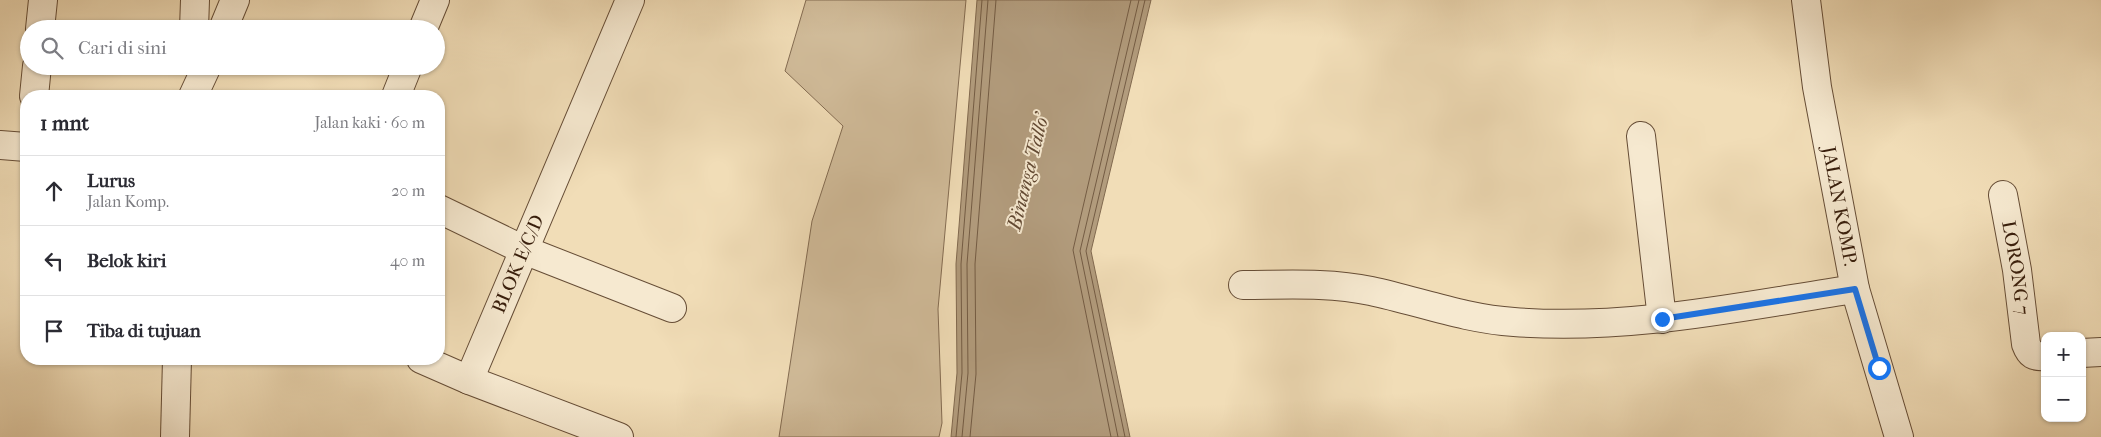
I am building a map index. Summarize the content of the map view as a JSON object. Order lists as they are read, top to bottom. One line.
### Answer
{"streets":{"street":["JALAN KOMP.","BLOK E/C/D","LORONG 7"]},"water":["Binanga Tallo'"],"page":{"search":"Cari di sini","heading":["1 mnt","Jalan kaki · 60 m"],"list":[["Lurus","Jalan Komp.","20 m"],["Belok kiri","40 m"],"Tiba di tujuan"],"map_buttons":["+","−"]}}
